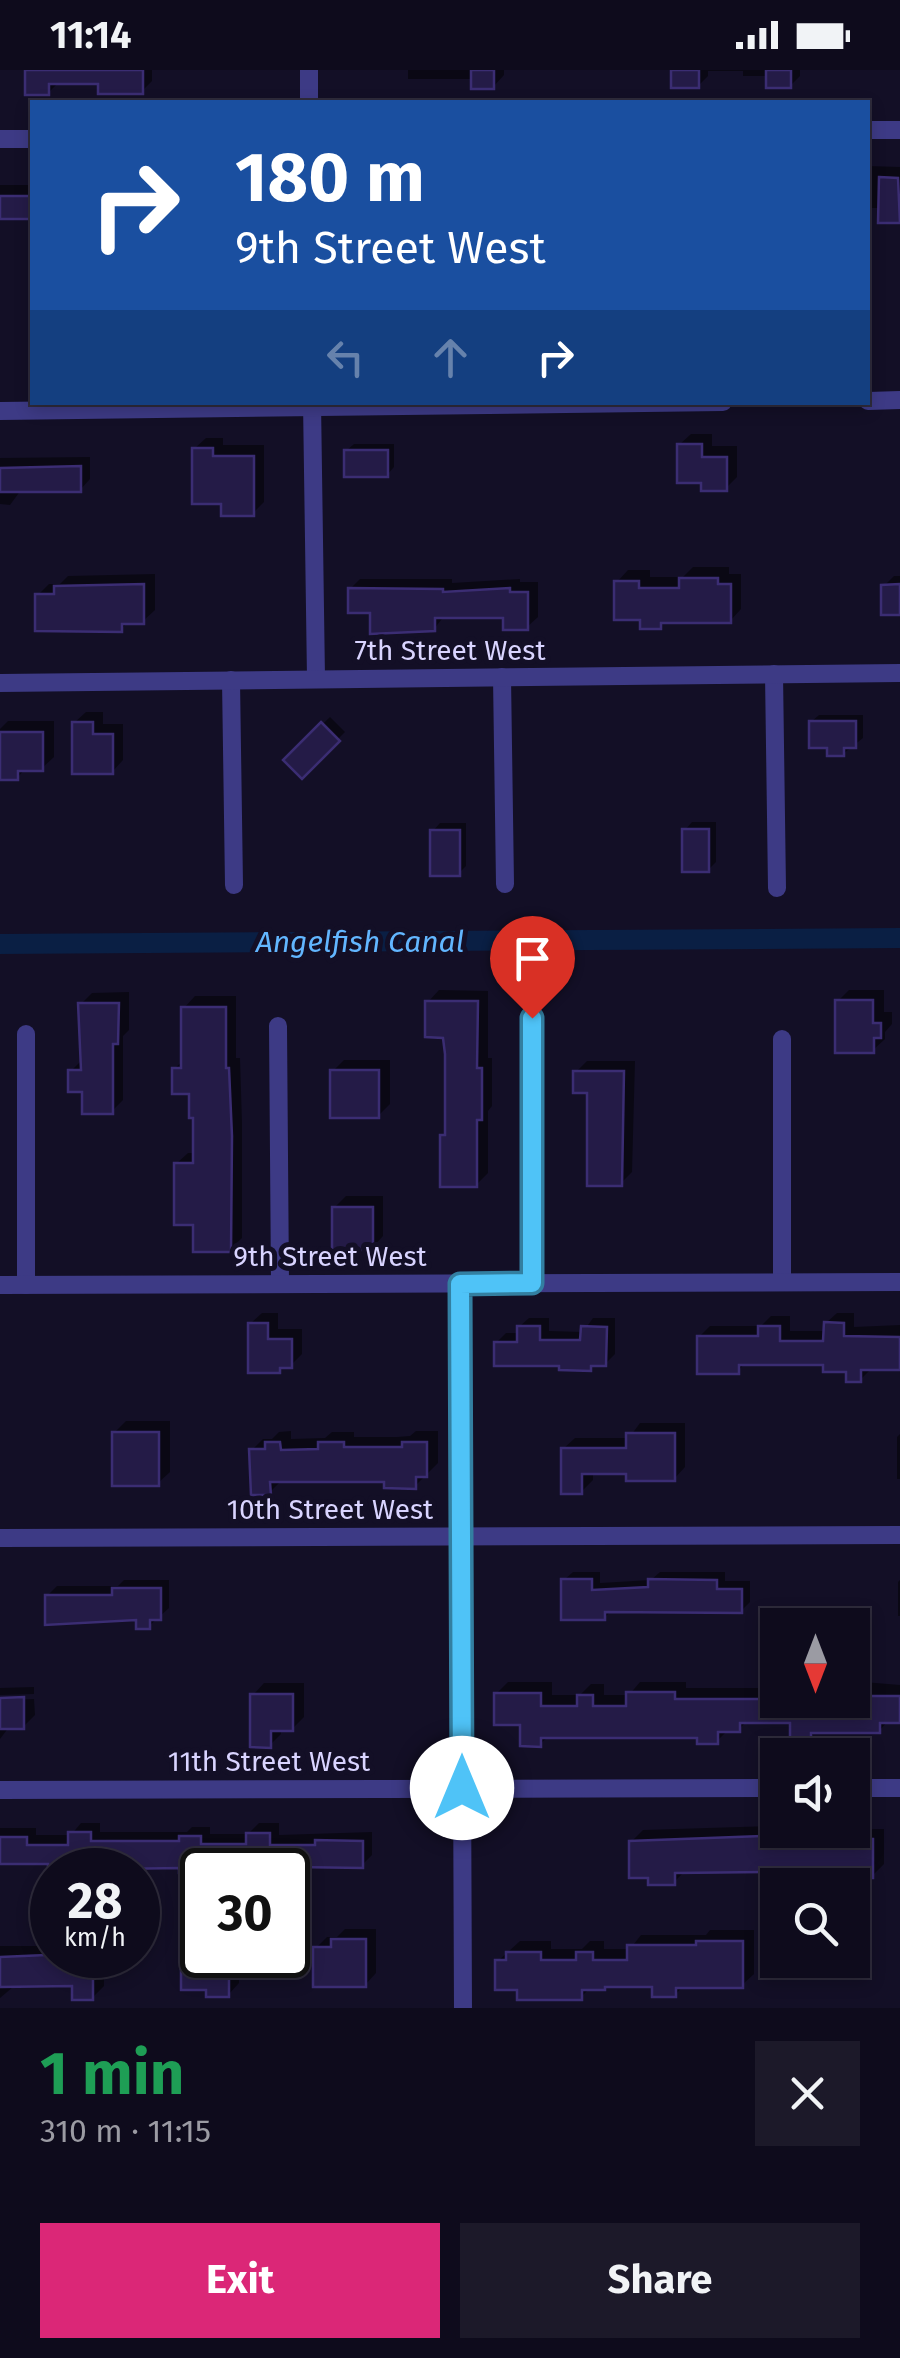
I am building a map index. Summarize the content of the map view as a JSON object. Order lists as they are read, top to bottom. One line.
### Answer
{"streets":{"street":["7th Street West","9th Street West","10th Street West","11th Street West"]},"water":["Angelfish Canal"],"north":"bottom","page":{"status":"11:14","turn":["180 m","9th Street West"],"speed":"28 km/h","limit":"30","heading":["1 min","310 m · 11:15"],"buttons":["Exit","Share"]}}
